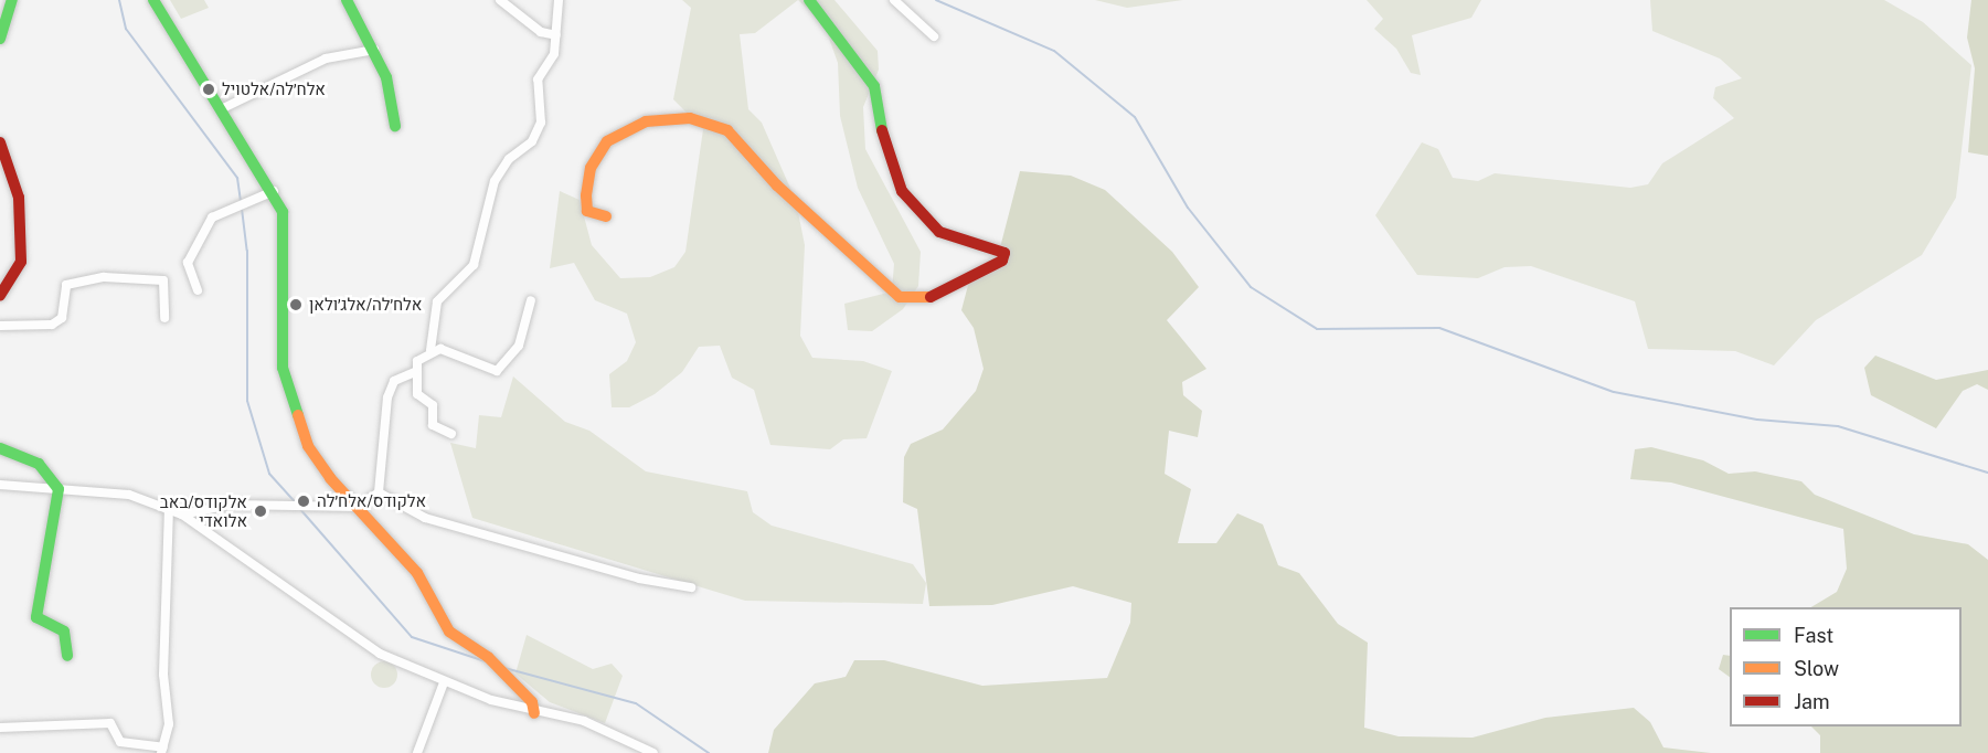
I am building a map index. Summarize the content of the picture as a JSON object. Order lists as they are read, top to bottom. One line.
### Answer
{"places":["אלח׳לה/אלטויל","אלח׳לה/אלג׳ולאן","אלקודס/אלח׳לה","אלקודס/באב אלואדי"],"legend":["Fast","Slow","Jam"]}
